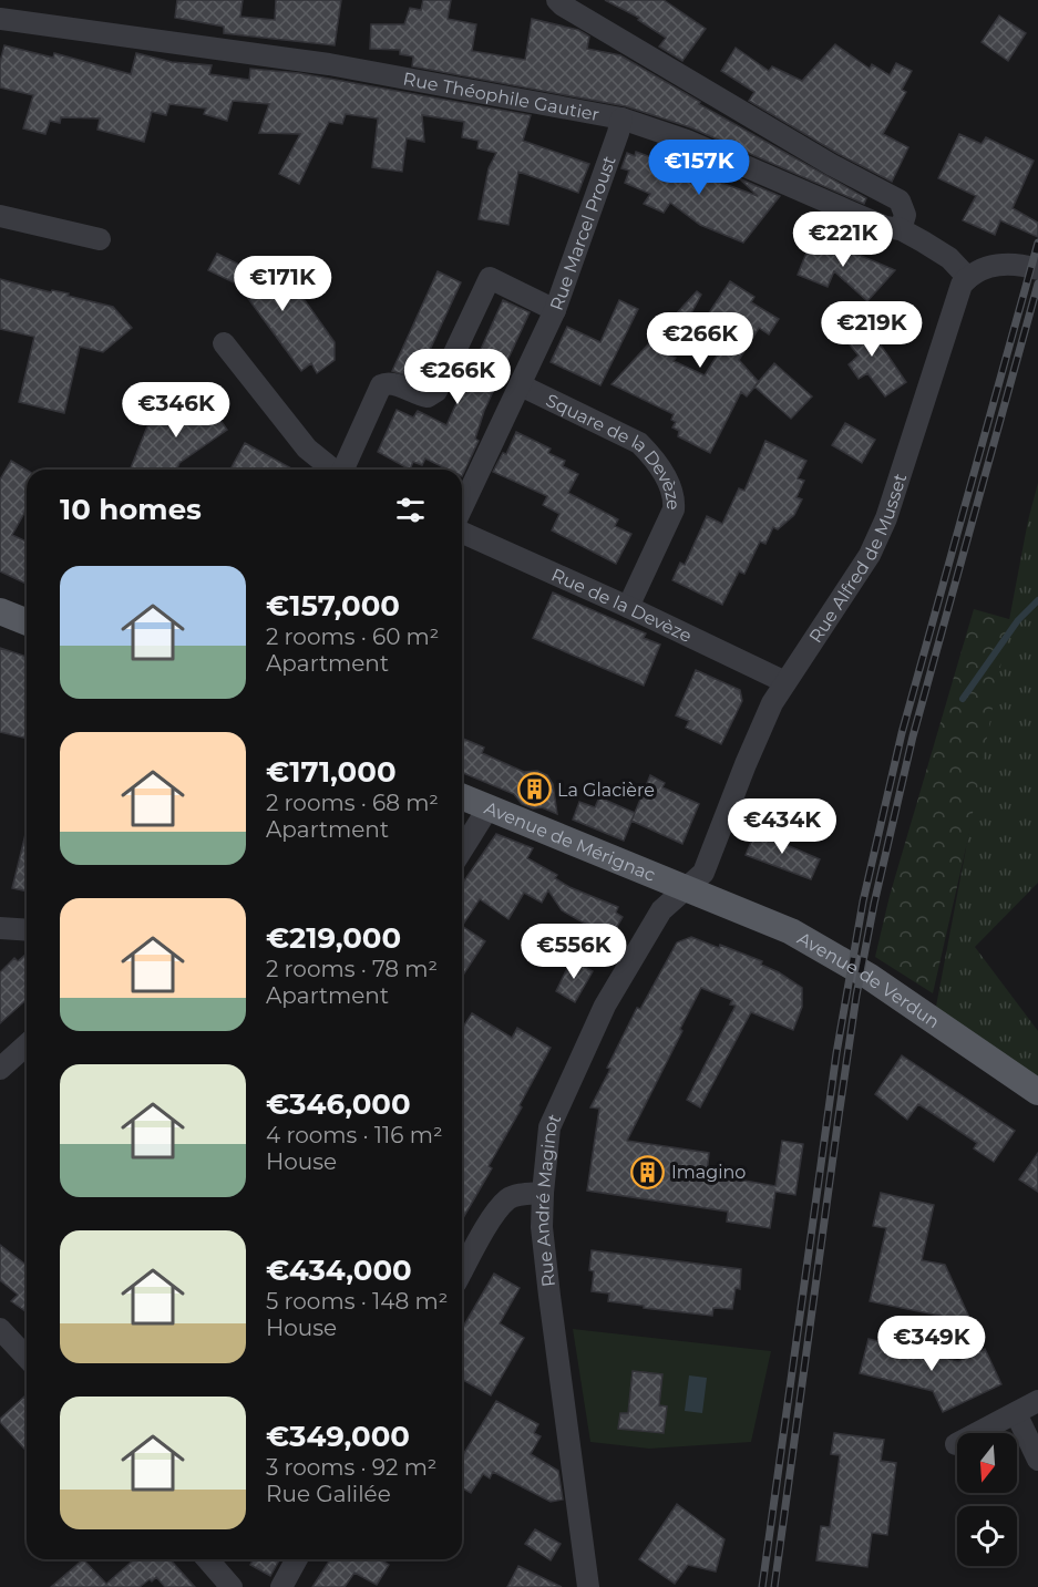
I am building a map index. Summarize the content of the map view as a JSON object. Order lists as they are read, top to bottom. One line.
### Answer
{"streets":{"main road":["Avenue de Mérignac","Avenue de Verdun"],"street":["Rue Théophile Gautier","Rue Marcel Proust","Square de la Devèze","Rue Alfred de Musset","Rue de la Devèze","Rue André Maginot"]},"crossings":[["Rue Théophile Gautier","Rue Marcel Proust"],["Rue Théophile Gautier","Rue Alfred de Musset"],["Square de la Devèze","Rue de la Devèze"],["Rue Alfred de Musset","Rue de la Devèze"],["Rue Alfred de Musset","Avenue de Mérignac"],["Rue Alfred de Musset","Avenue de Verdun"],["Rue Alfred de Musset","Rue André Maginot"],["Avenue de Mérignac","Avenue de Verdun"],["Avenue de Mérignac","Rue André Maginot"],["Avenue de Verdun","Rue André Maginot"]],"places":{"building":["La Glacière","Imagino"]},"north":"bottom","page":{"price":["€157K","€221K","€171K","€219K","€266K","€266K","€346K","€434K","€556K","€349K"],"heading":"10 homes","list":[{"name":"€157,000","note":"2 rooms · 60 m² · Apartment"},{"name":"€171,000","note":"2 rooms · 68 m² · Apartment"},{"name":"€219,000","note":"2 rooms · 78 m² · Apartment"},{"name":"€346,000","note":"4 rooms · 116 m² · House"},{"name":"€434,000","note":"5 rooms · 148 m² · House"},{"name":"€349,000","note":"3 rooms · 92 m² · Rue Galilée"}]}}
